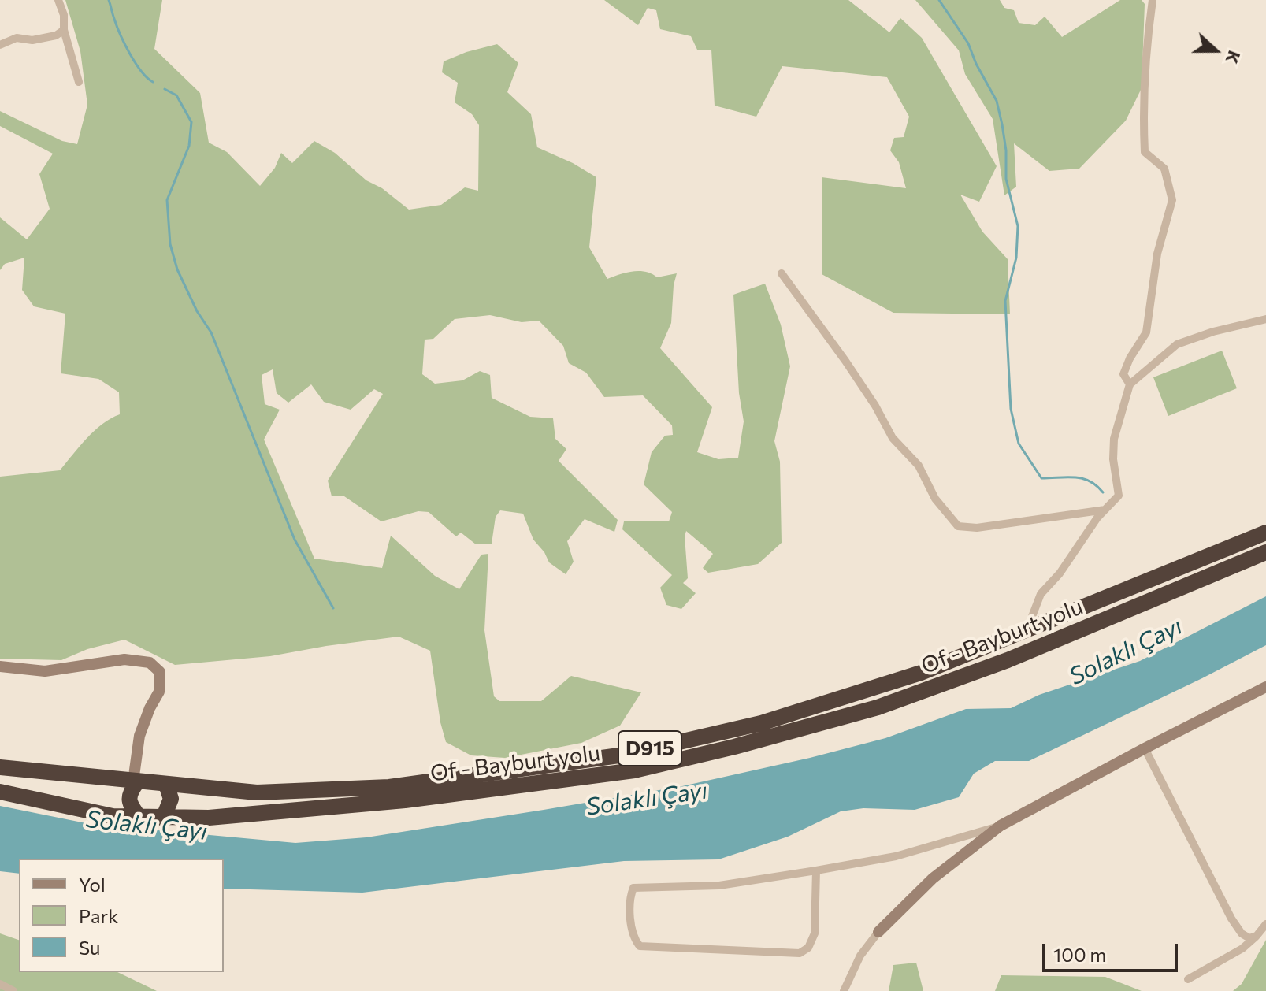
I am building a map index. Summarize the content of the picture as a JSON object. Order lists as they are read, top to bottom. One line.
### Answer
{"streets":{"highway":["Of - Bayburt yolu","D915"]},"water":["Solaklı Çayı"],"legend":["Yol","Park","Su"],"scale_bar":"100 m","north":"right"}
